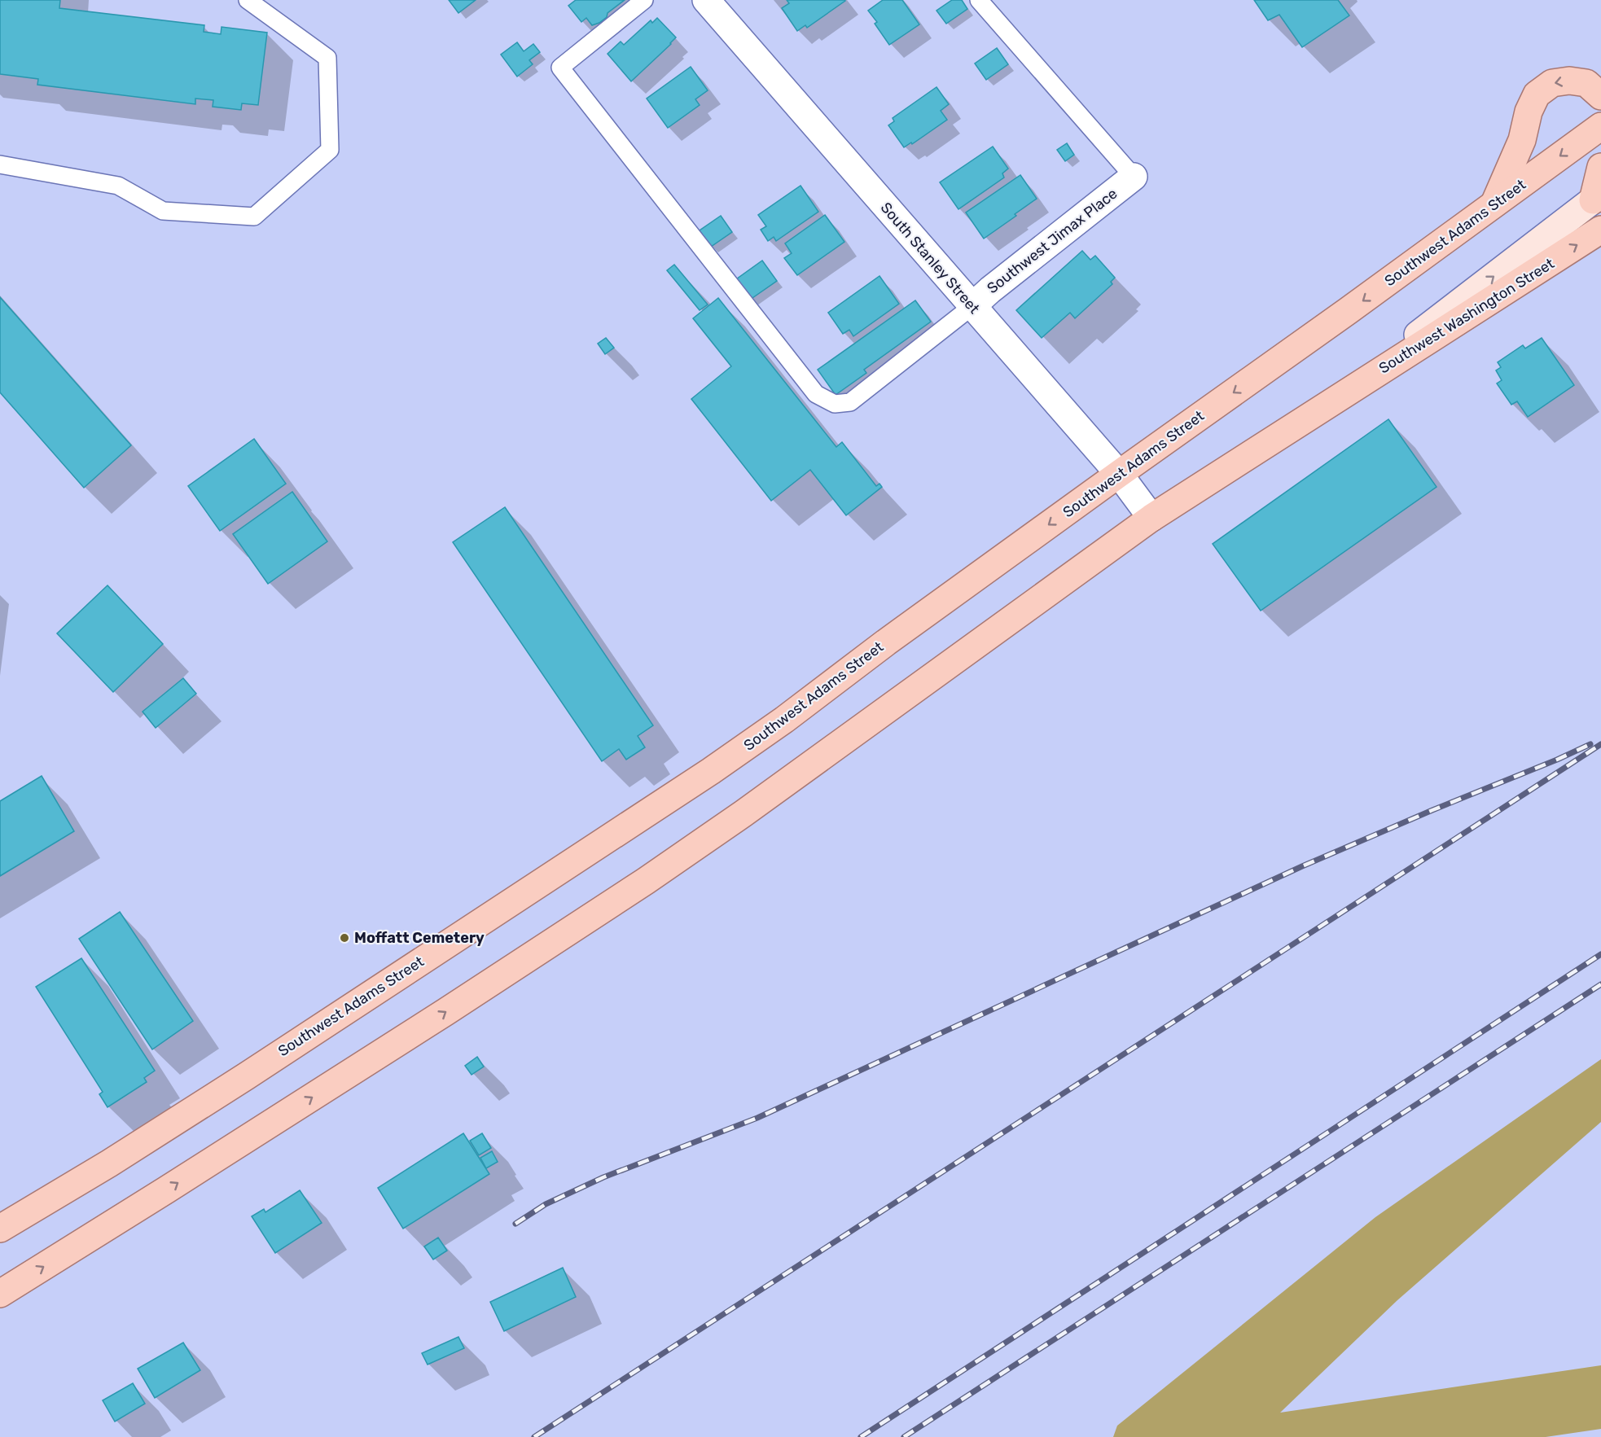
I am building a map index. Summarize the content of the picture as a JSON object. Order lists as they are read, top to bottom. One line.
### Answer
{"streets":{"main road":["Southwest Adams Street","Southwest Washington Street"],"street":["Southwest Jimax Place","South Stanley Street"]},"crossings":[["Southwest Adams Street","South Stanley Street"],["Southwest Jimax Place","South Stanley Street"]],"places":["Moffatt Cemetery"]}
